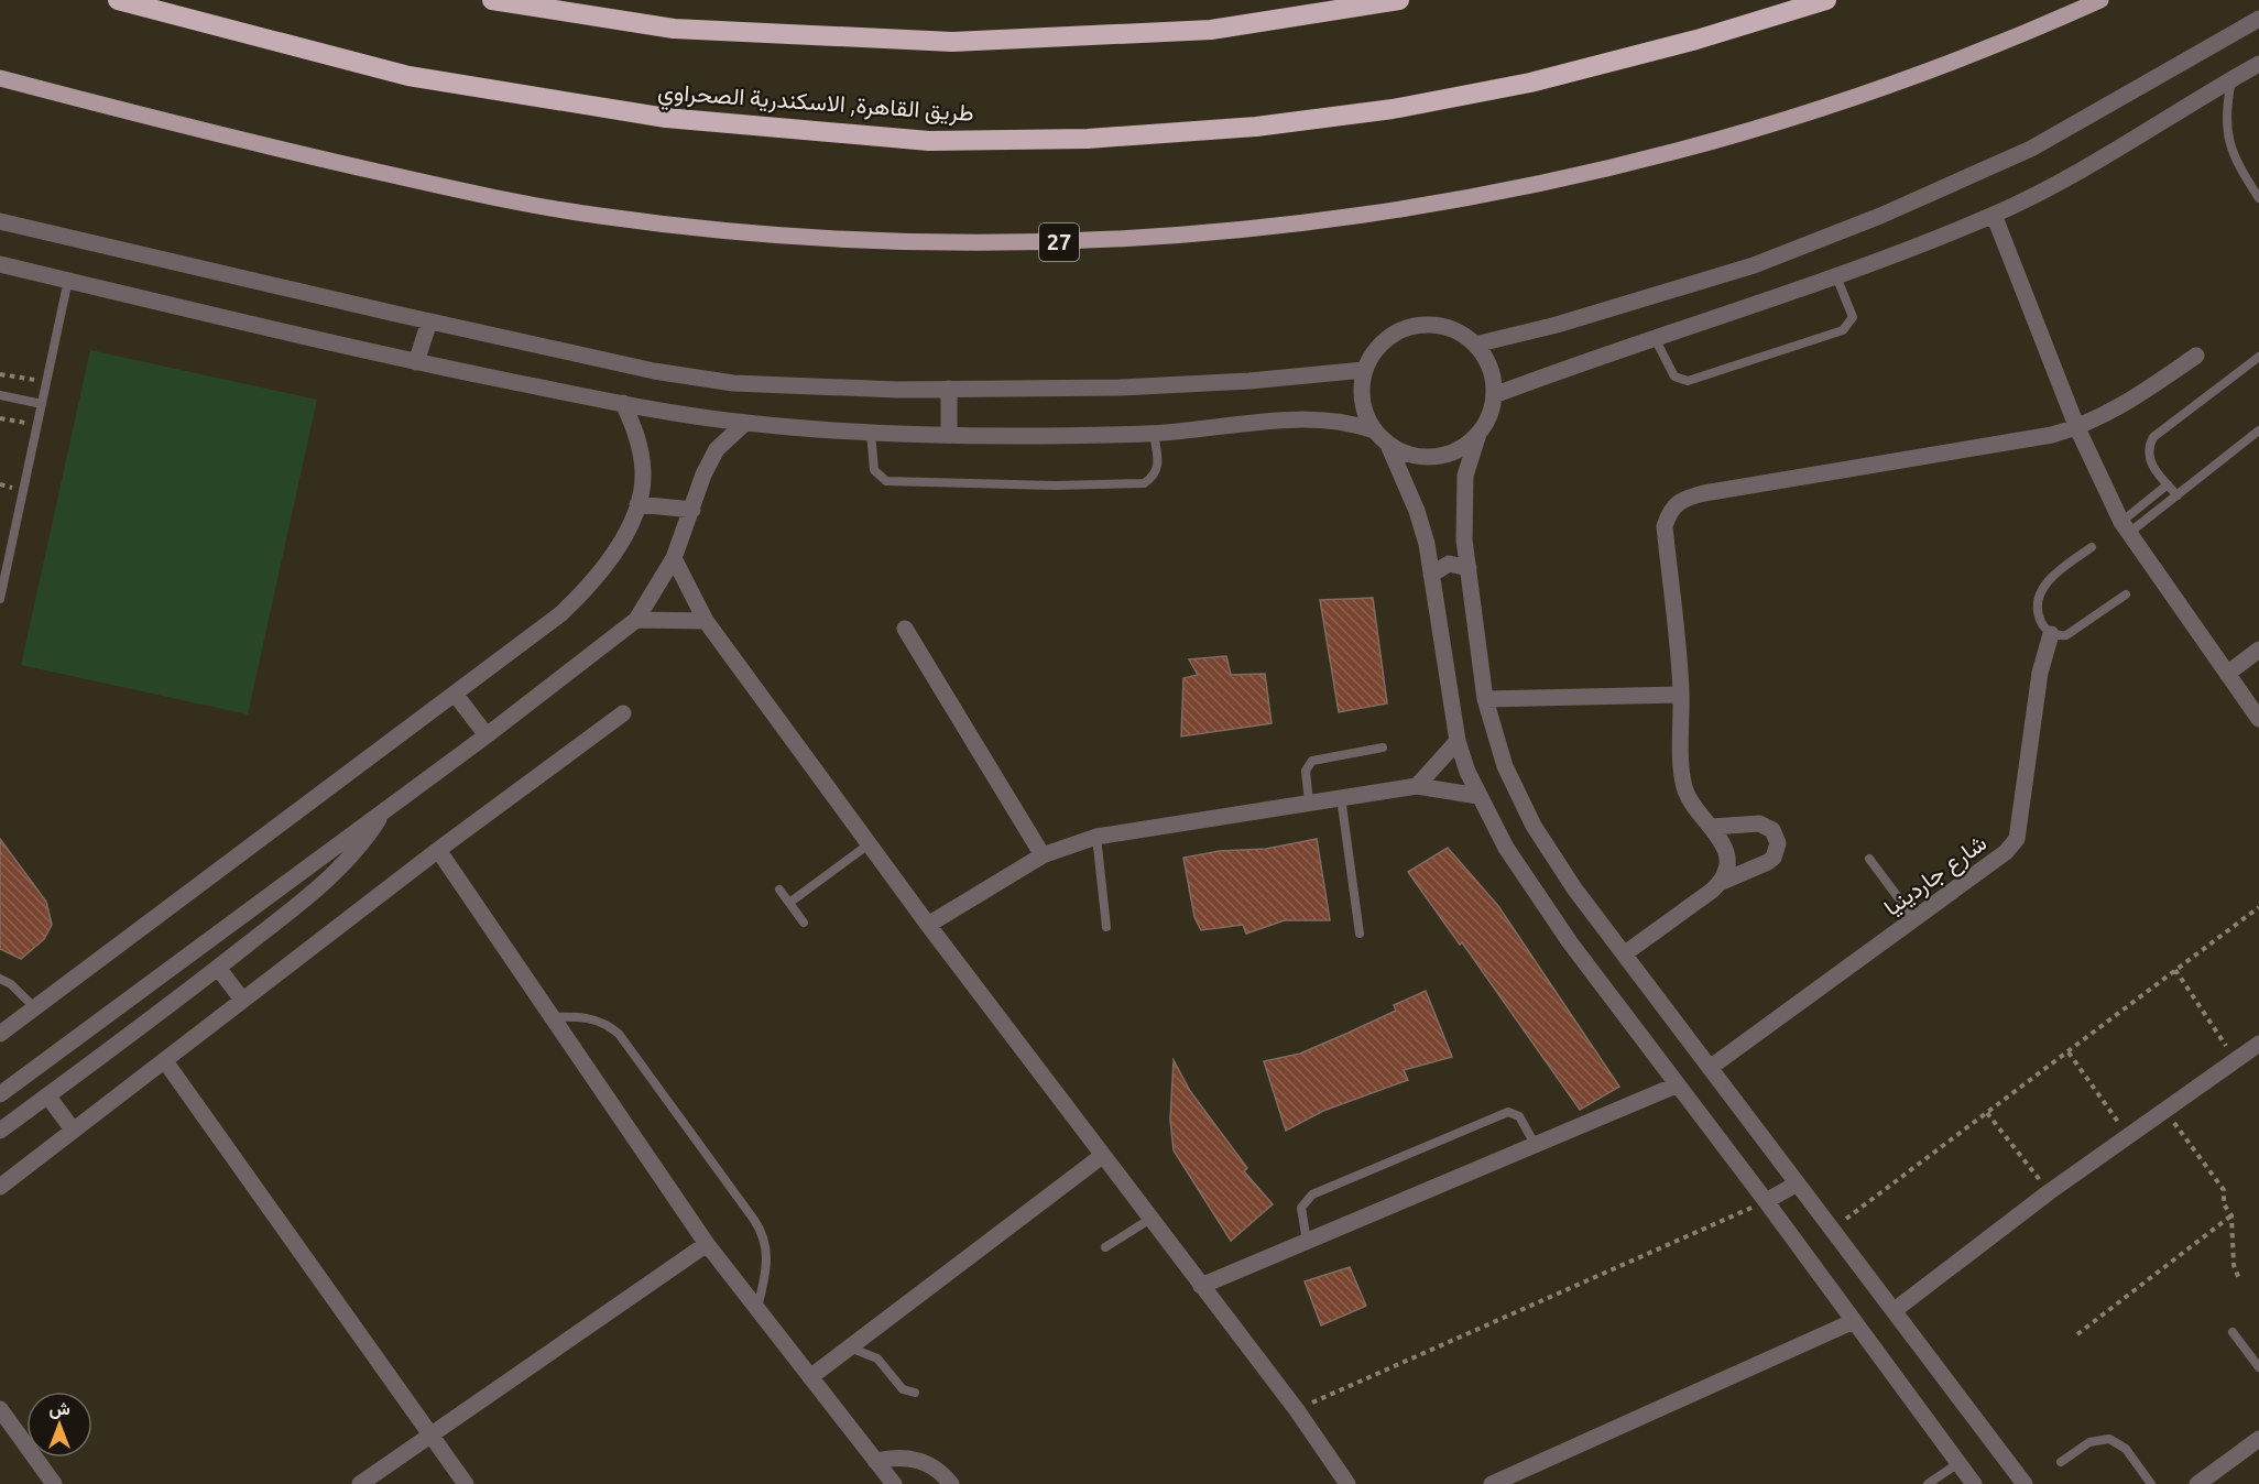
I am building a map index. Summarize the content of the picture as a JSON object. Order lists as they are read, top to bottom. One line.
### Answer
{"streets":{"highway":["طريق القاهرة, الاسكندرية الصحراوي"],"main road":["27"],"street":["شارع جاردينيا"]},"north":"top"}
